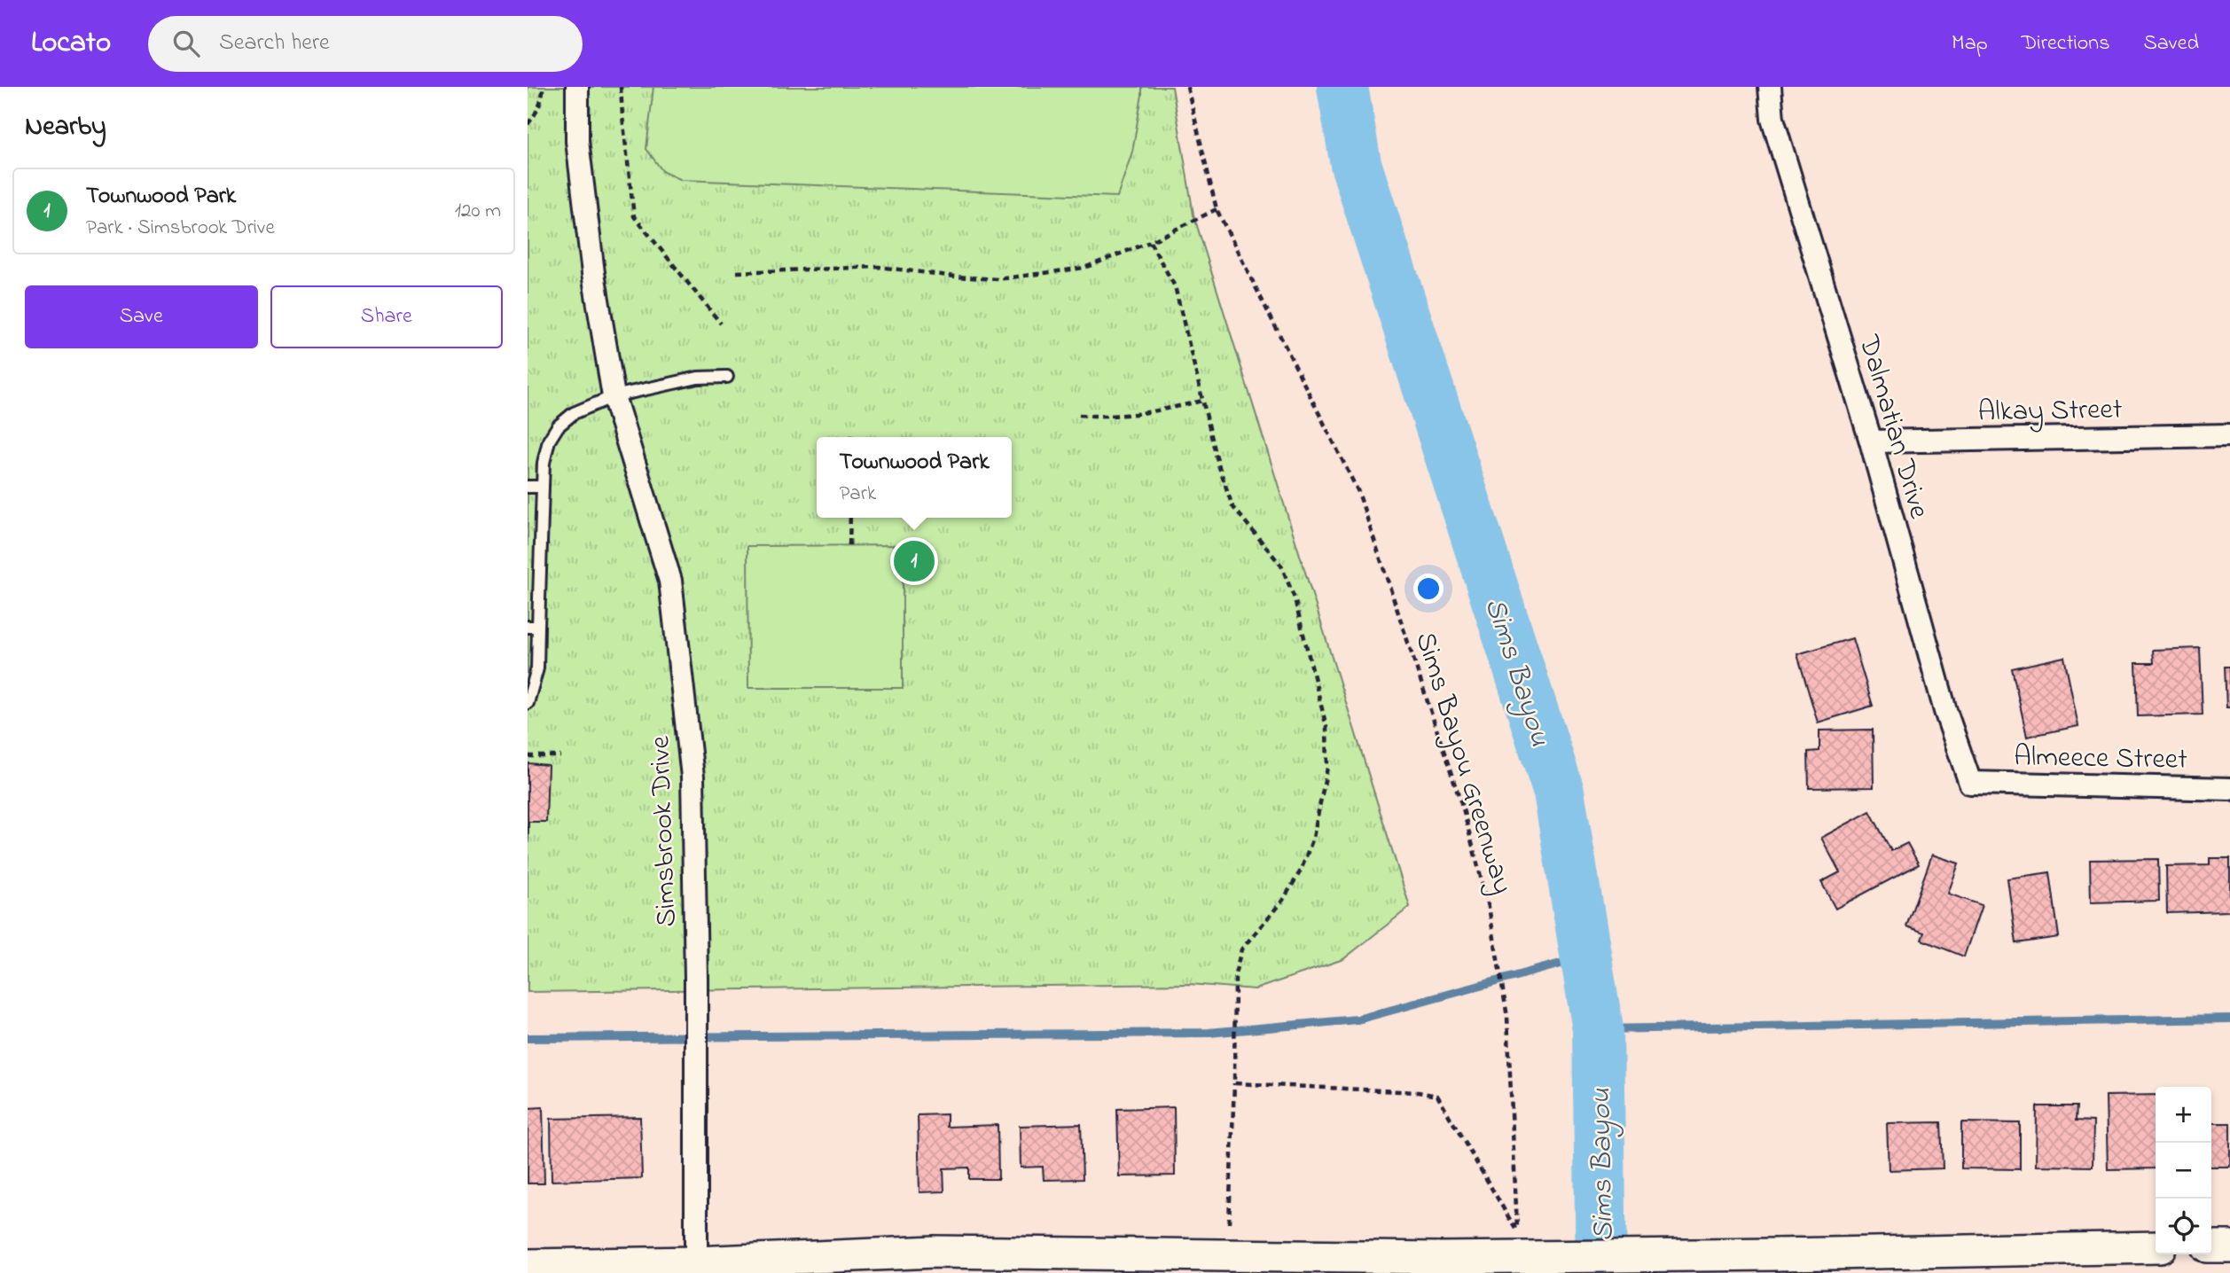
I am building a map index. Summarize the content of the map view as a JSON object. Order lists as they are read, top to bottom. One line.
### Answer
{"streets":{"street":["Alkay Street","Dalmatian Drive","Almeece Street","Simsbrook Drive"],"path":["Sims Bayou Greenway"]},"crossings":[["Alkay Street","Dalmatian Drive"],["Dalmatian Drive","Almeece Street"]],"water":["Sims Bayou"],"page":{"header":"Locato","search":"Search here","nav":["Map","Directions","Saved"],"heading":"Nearby","list":[{"mark":"1","name":"Townwood Park","note":"Park · Simsbrook Drive","value":"120 m"}],"buttons":["Save","Share"],"popup":["Townwood Park","Park"],"pins":"1","map_buttons":["+","−"]}}
